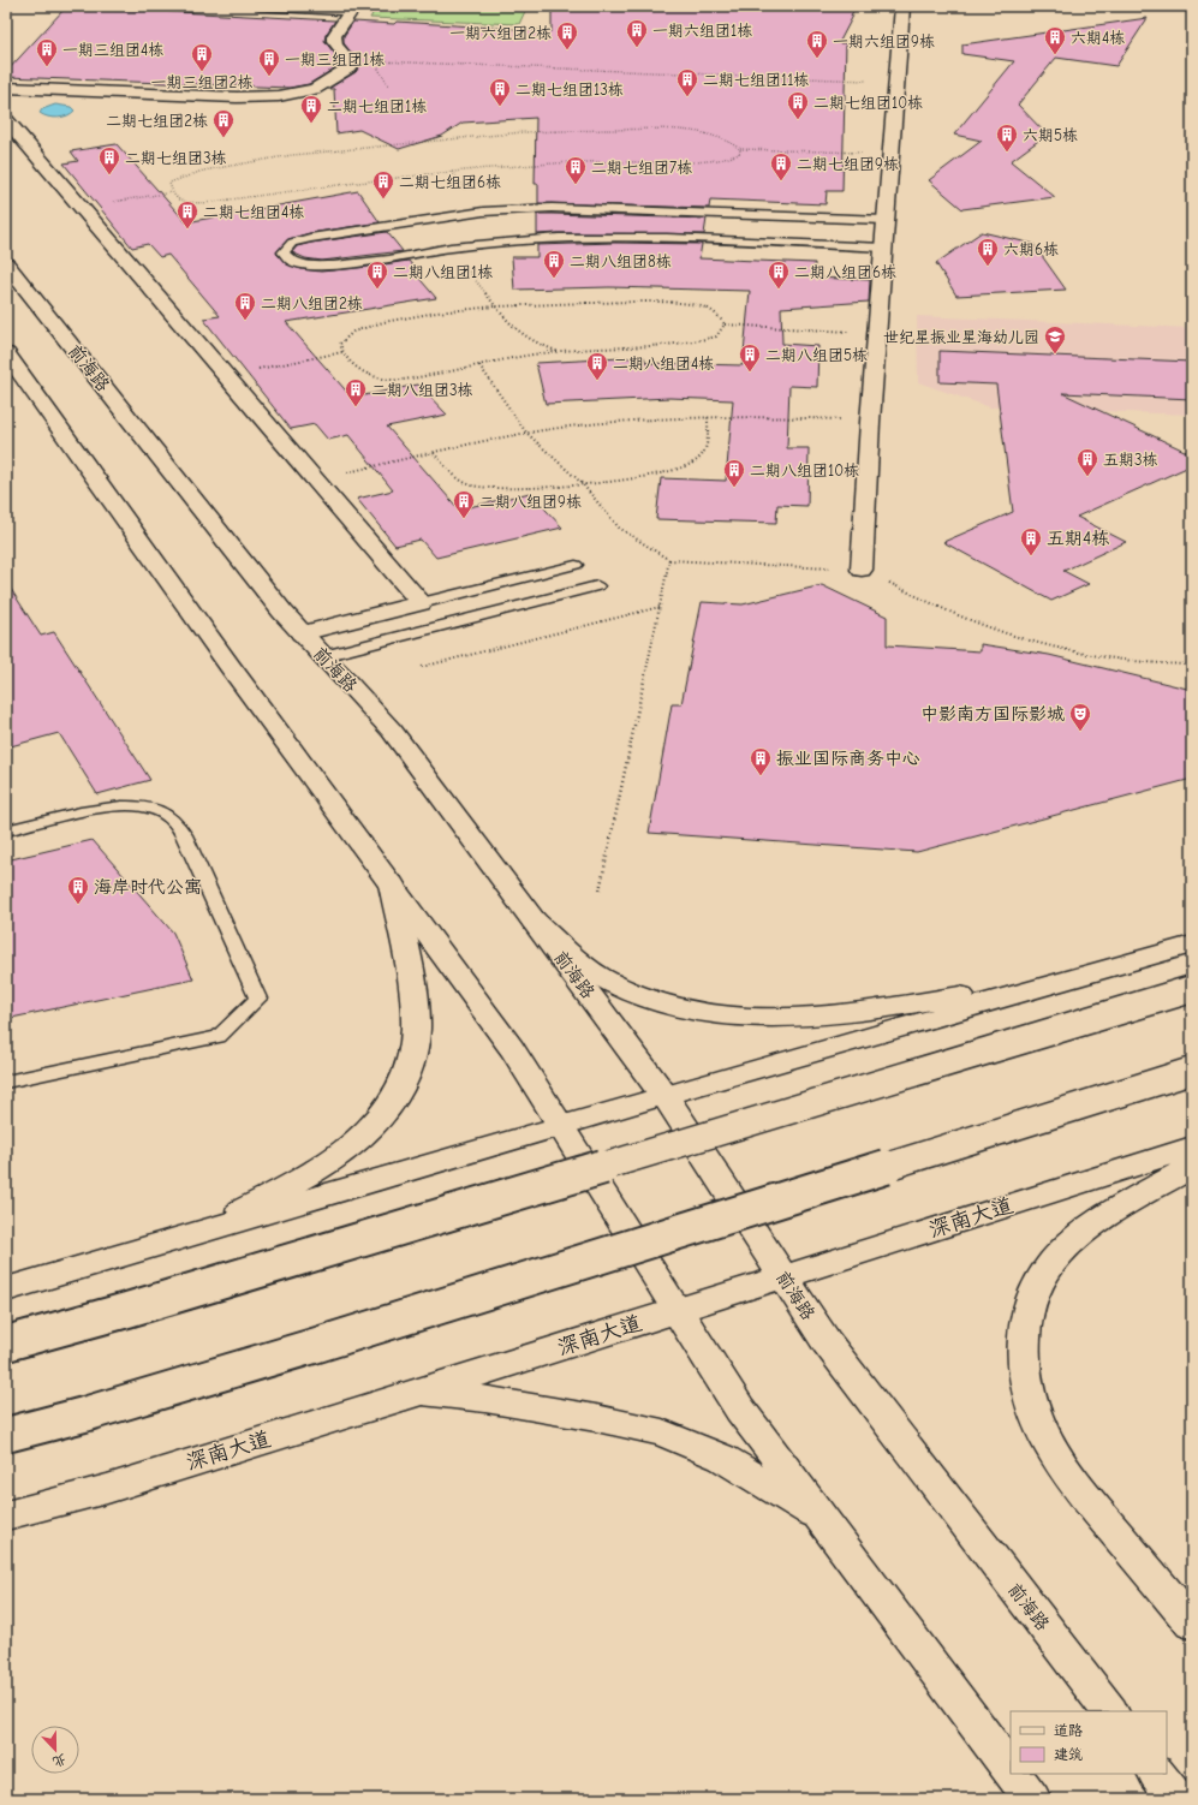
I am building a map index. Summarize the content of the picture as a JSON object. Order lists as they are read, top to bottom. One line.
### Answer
{"streets":{"main road":["前海路","深南大道"]},"crossings":[["前海路","深南大道"]],"places":{"building":["一期六组团1栋","一期六组团2栋","六期4栋","一期六组团9栋","一期三组团4栋","一期三组团2栋","一期三组团1栋","二期七组团11栋","二期七组团13栋","二期七组团10栋","二期七组团1栋","二期七组团2栋","六期5栋","二期七组团3栋","二期七组团9栋","二期七组团7栋","二期七组团6栋","二期七组团4栋","六期6栋","二期八组团8栋","二期八组团1栋","二期八组团6栋","二期八组团2栋","二期八组团5栋","二期八组团4栋","二期八组团3栋","五期3栋","二期八组团10栋","二期八组团9栋","五期4栋","振业国际商务中心","海岸时代公寓"],"school or university":["世纪星振业星海幼儿园"],"theatre":["中影南方国际影城"]},"legend":["道路","建筑"],"north":"bottom"}
